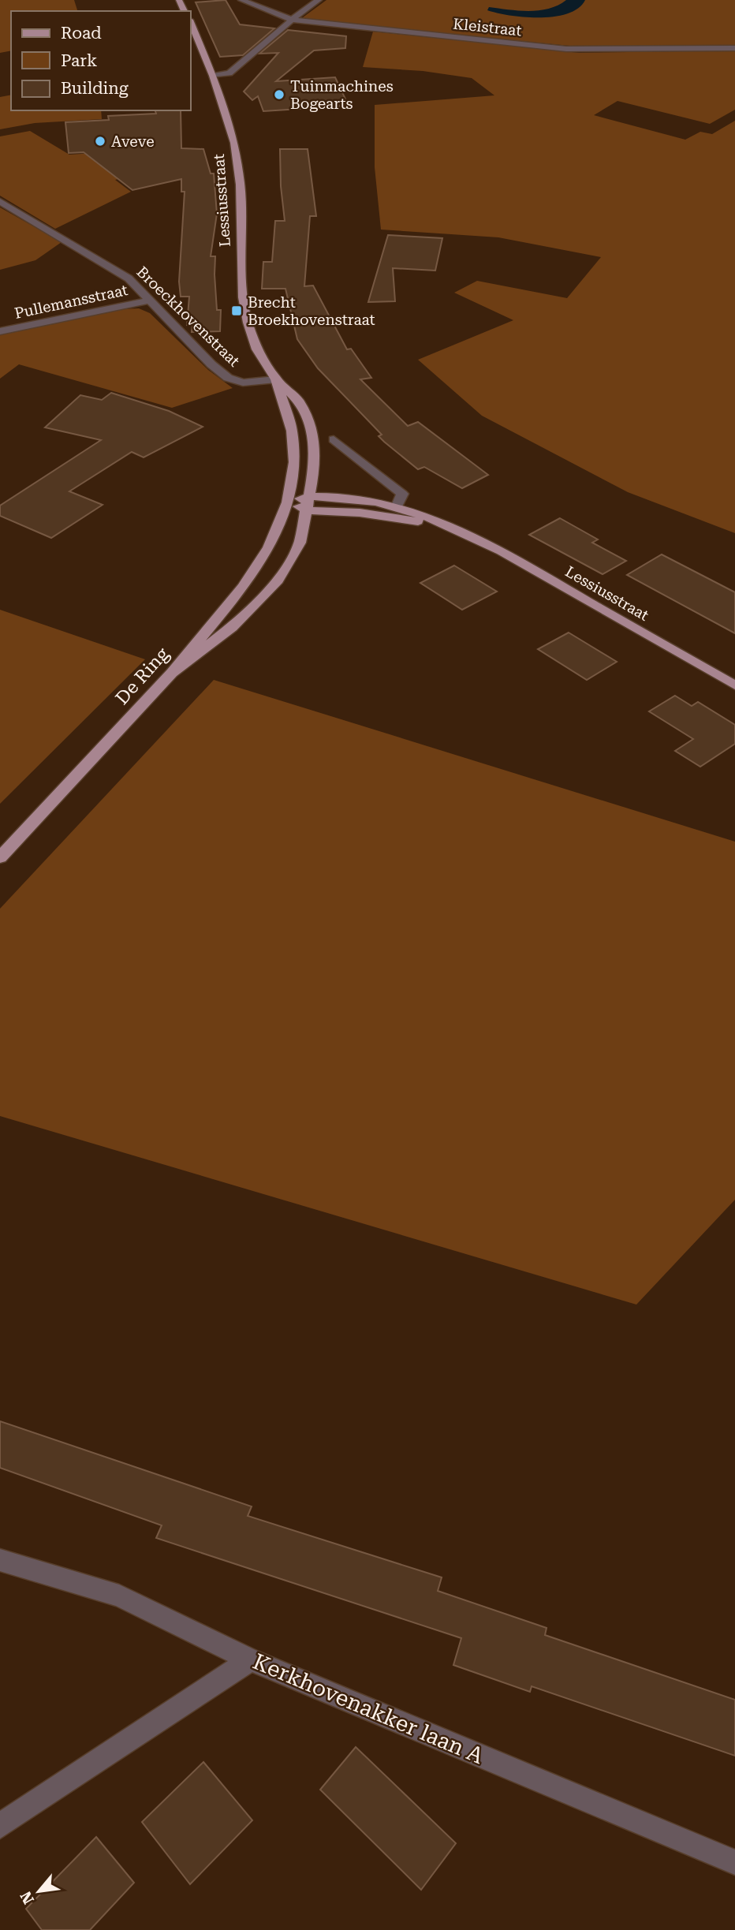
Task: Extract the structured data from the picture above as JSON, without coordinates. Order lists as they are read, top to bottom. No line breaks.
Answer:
{"streets":{"main road":["Lessiusstraat","De Ring"],"street":["Kleistraat","Pullemansstraat","Broeckhovenstraat","Kerkhovenakker laan A"]},"crossings":[["Lessiusstraat","Broeckhovenstraat"],["Lessiusstraat","De Ring"],["Pullemansstraat","Broeckhovenstraat"]],"places":{"other":["Tuinmachines Bogearts","Aveve"],"transit":["Brecht Broekhovenstraat"]},"legend":["Road","Park","Building"],"north":"bottom left"}
